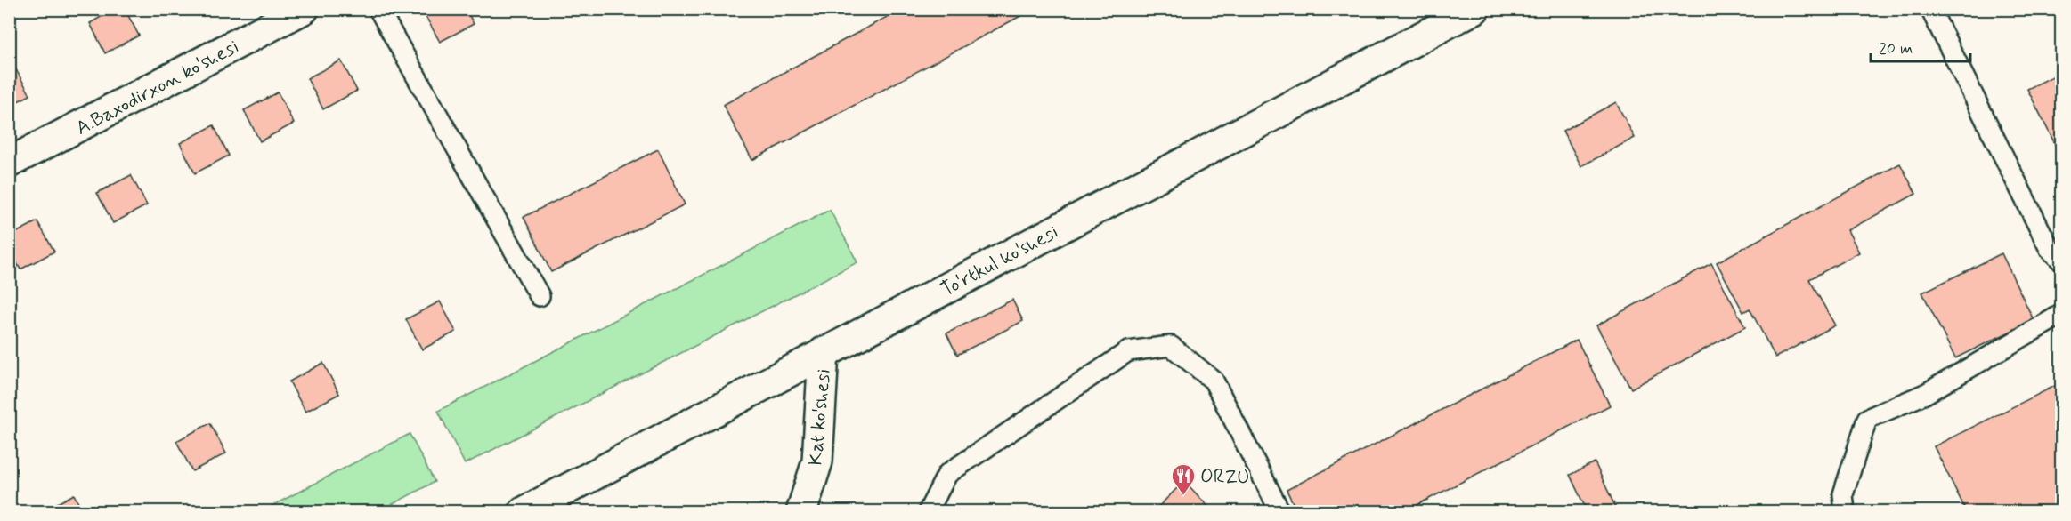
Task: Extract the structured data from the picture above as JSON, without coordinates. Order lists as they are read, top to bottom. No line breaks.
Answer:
{"streets":{"main road":["A.Baxodirxon ko'shesi","To'rtkul ko'shesi","Kat ko'shesi"]},"crossings":[["To'rtkul ko'shesi","Kat ko'shesi"]],"places":{"restaurant":["ORZU"]},"scale_bar":"20 m"}
